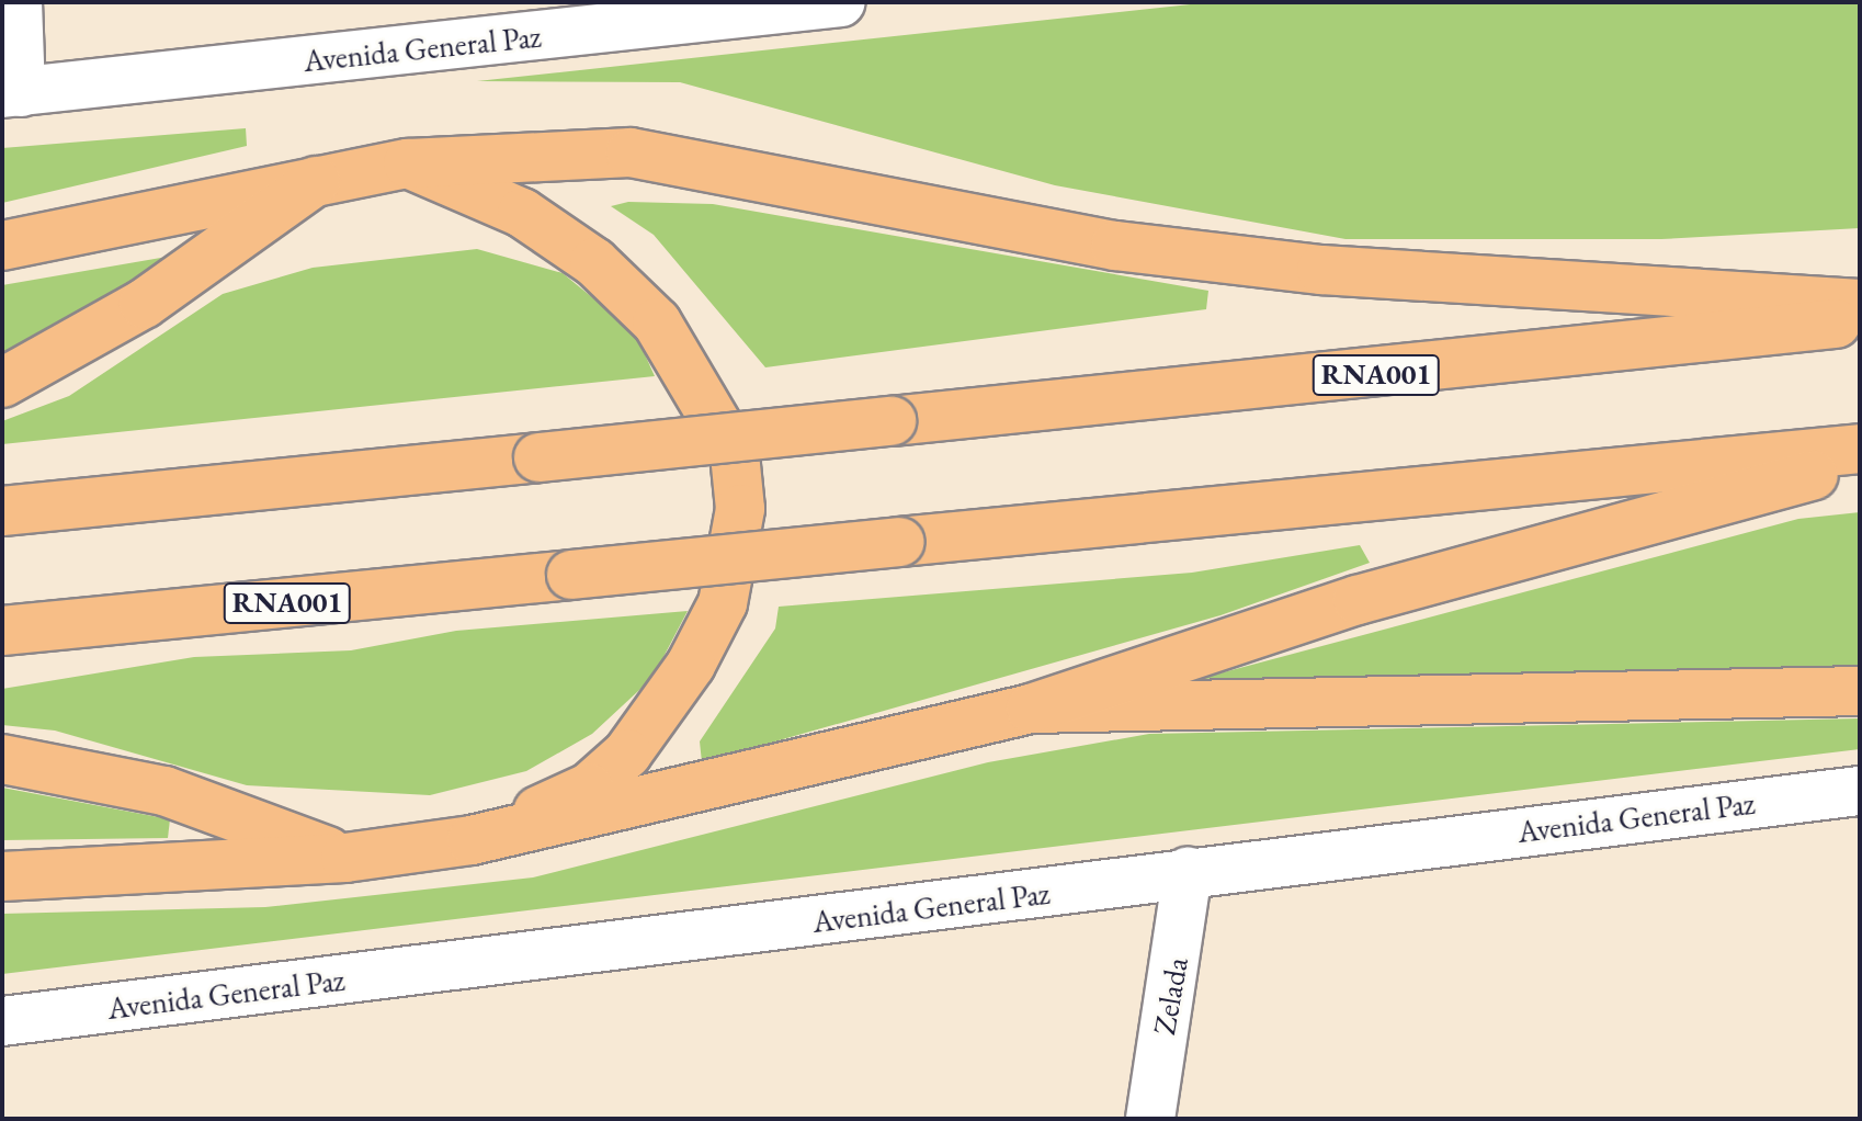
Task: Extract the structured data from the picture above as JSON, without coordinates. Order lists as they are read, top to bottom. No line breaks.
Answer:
{"streets":{"main road":["RNA001"],"street":["Avenida General Paz","Zelada"]},"crossings":[["Avenida General Paz","Zelada"]]}
